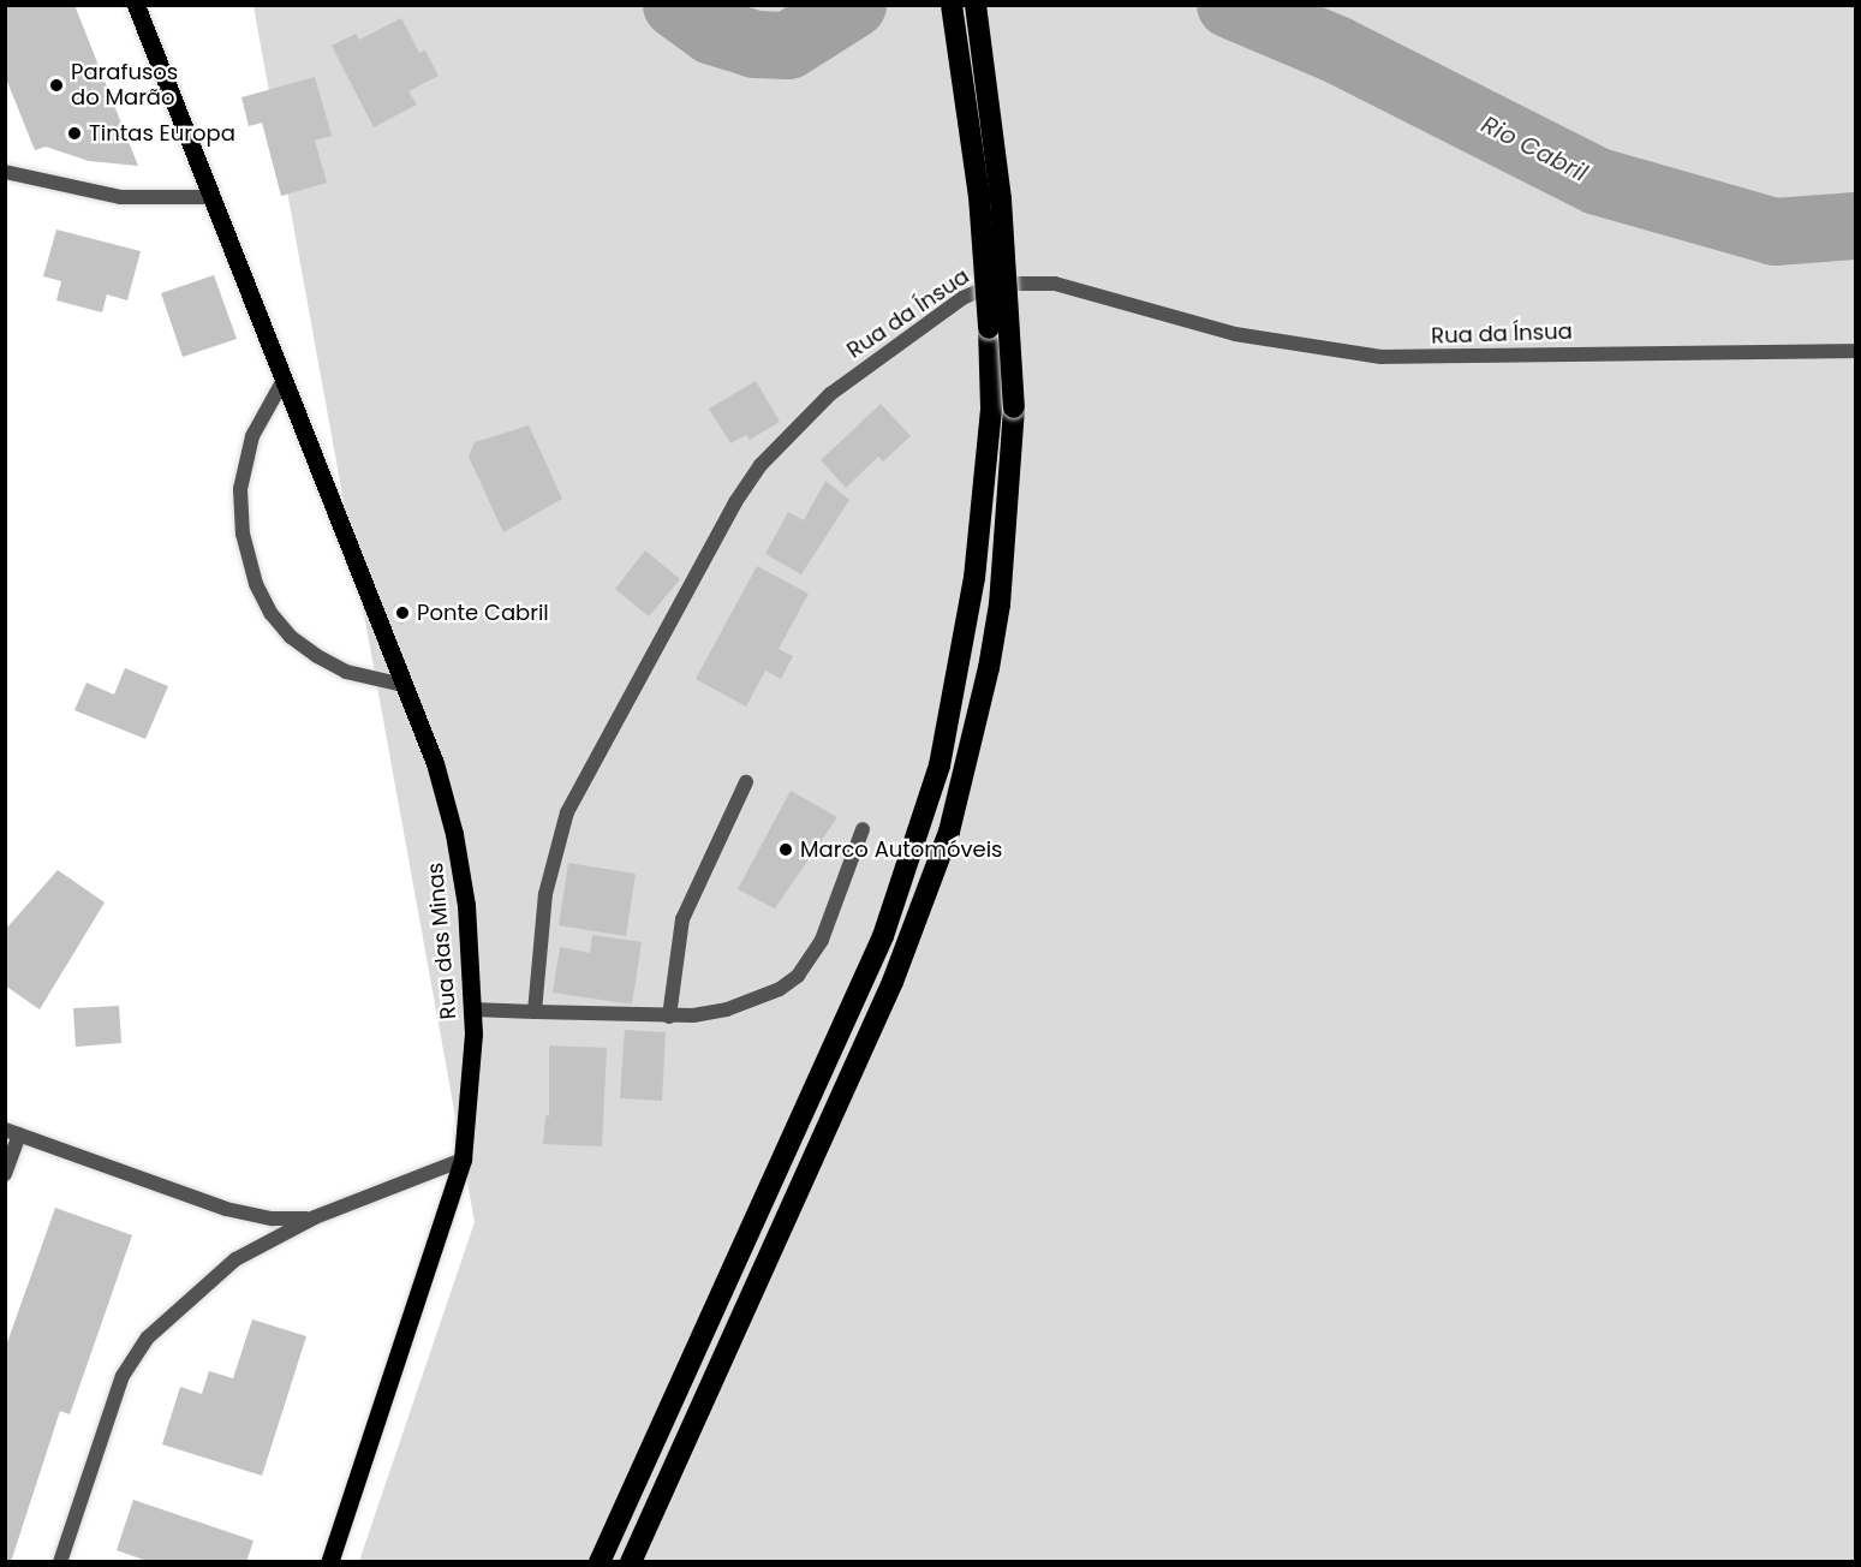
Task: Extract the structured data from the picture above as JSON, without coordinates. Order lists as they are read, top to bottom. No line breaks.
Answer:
{"streets":{"main road":["Rua das Minas"],"street":["Rua da Ínsua"]},"water":["Rio Cabril"],"places":["Parafusos do Marão","Tintas Europa","Ponte Cabril","Marco Automóveis"]}
